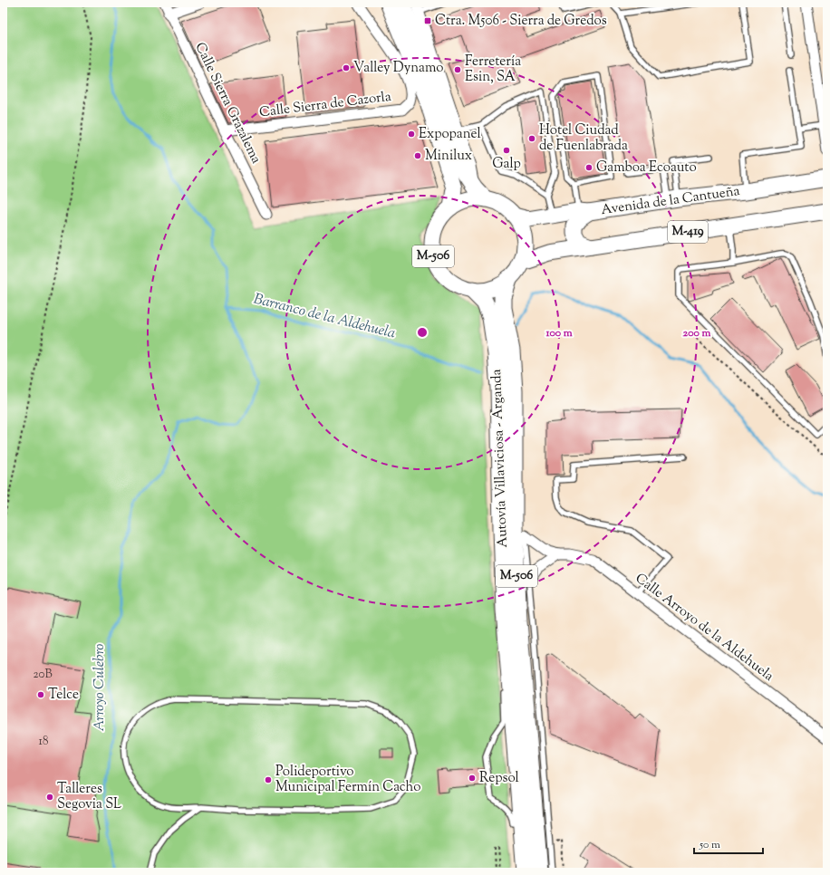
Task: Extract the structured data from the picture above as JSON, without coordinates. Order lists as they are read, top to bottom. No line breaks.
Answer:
{"streets":{"highway":["M-506","Autovía Villaviciosa - Arganda"],"main road":["Avenida de la Cantueña","M-419"],"street":["Calle Sierra Grazalema","Calle Sierra de Cazorla","Calle Arroyo de la Aldehuela"]},"crossings":[["Calle Sierra Grazalema","Calle Sierra de Cazorla"],["Avenida de la Cantueña","M-419"],["Avenida de la Cantueña","M-506"],["Avenida de la Cantueña","Autovía Villaviciosa - Arganda"],["M-419","M-506"],["M-419","Autovía Villaviciosa - Arganda"],["M-506","Autovía Villaviciosa - Arganda"]],"water":["Barranco de la Aldehuela","Arroyo Culebro"],"places":{"transit":["Ctra. M506 - Sierra de Gredos"],"other":["Valley Dynamo","Ferretería Esin, SA","Expopanel","Hotel Ciudad de Fuenlabrada","Galp","Minilux","Gamboa Ecoauto","Telce","Repsol","Polideportivo Municipal Fermín Cacho","Talleres Segovia SL"]},"house_numbers":["20B","18"],"scale_bar":"50 m","rings":["100 m","200 m"]}
